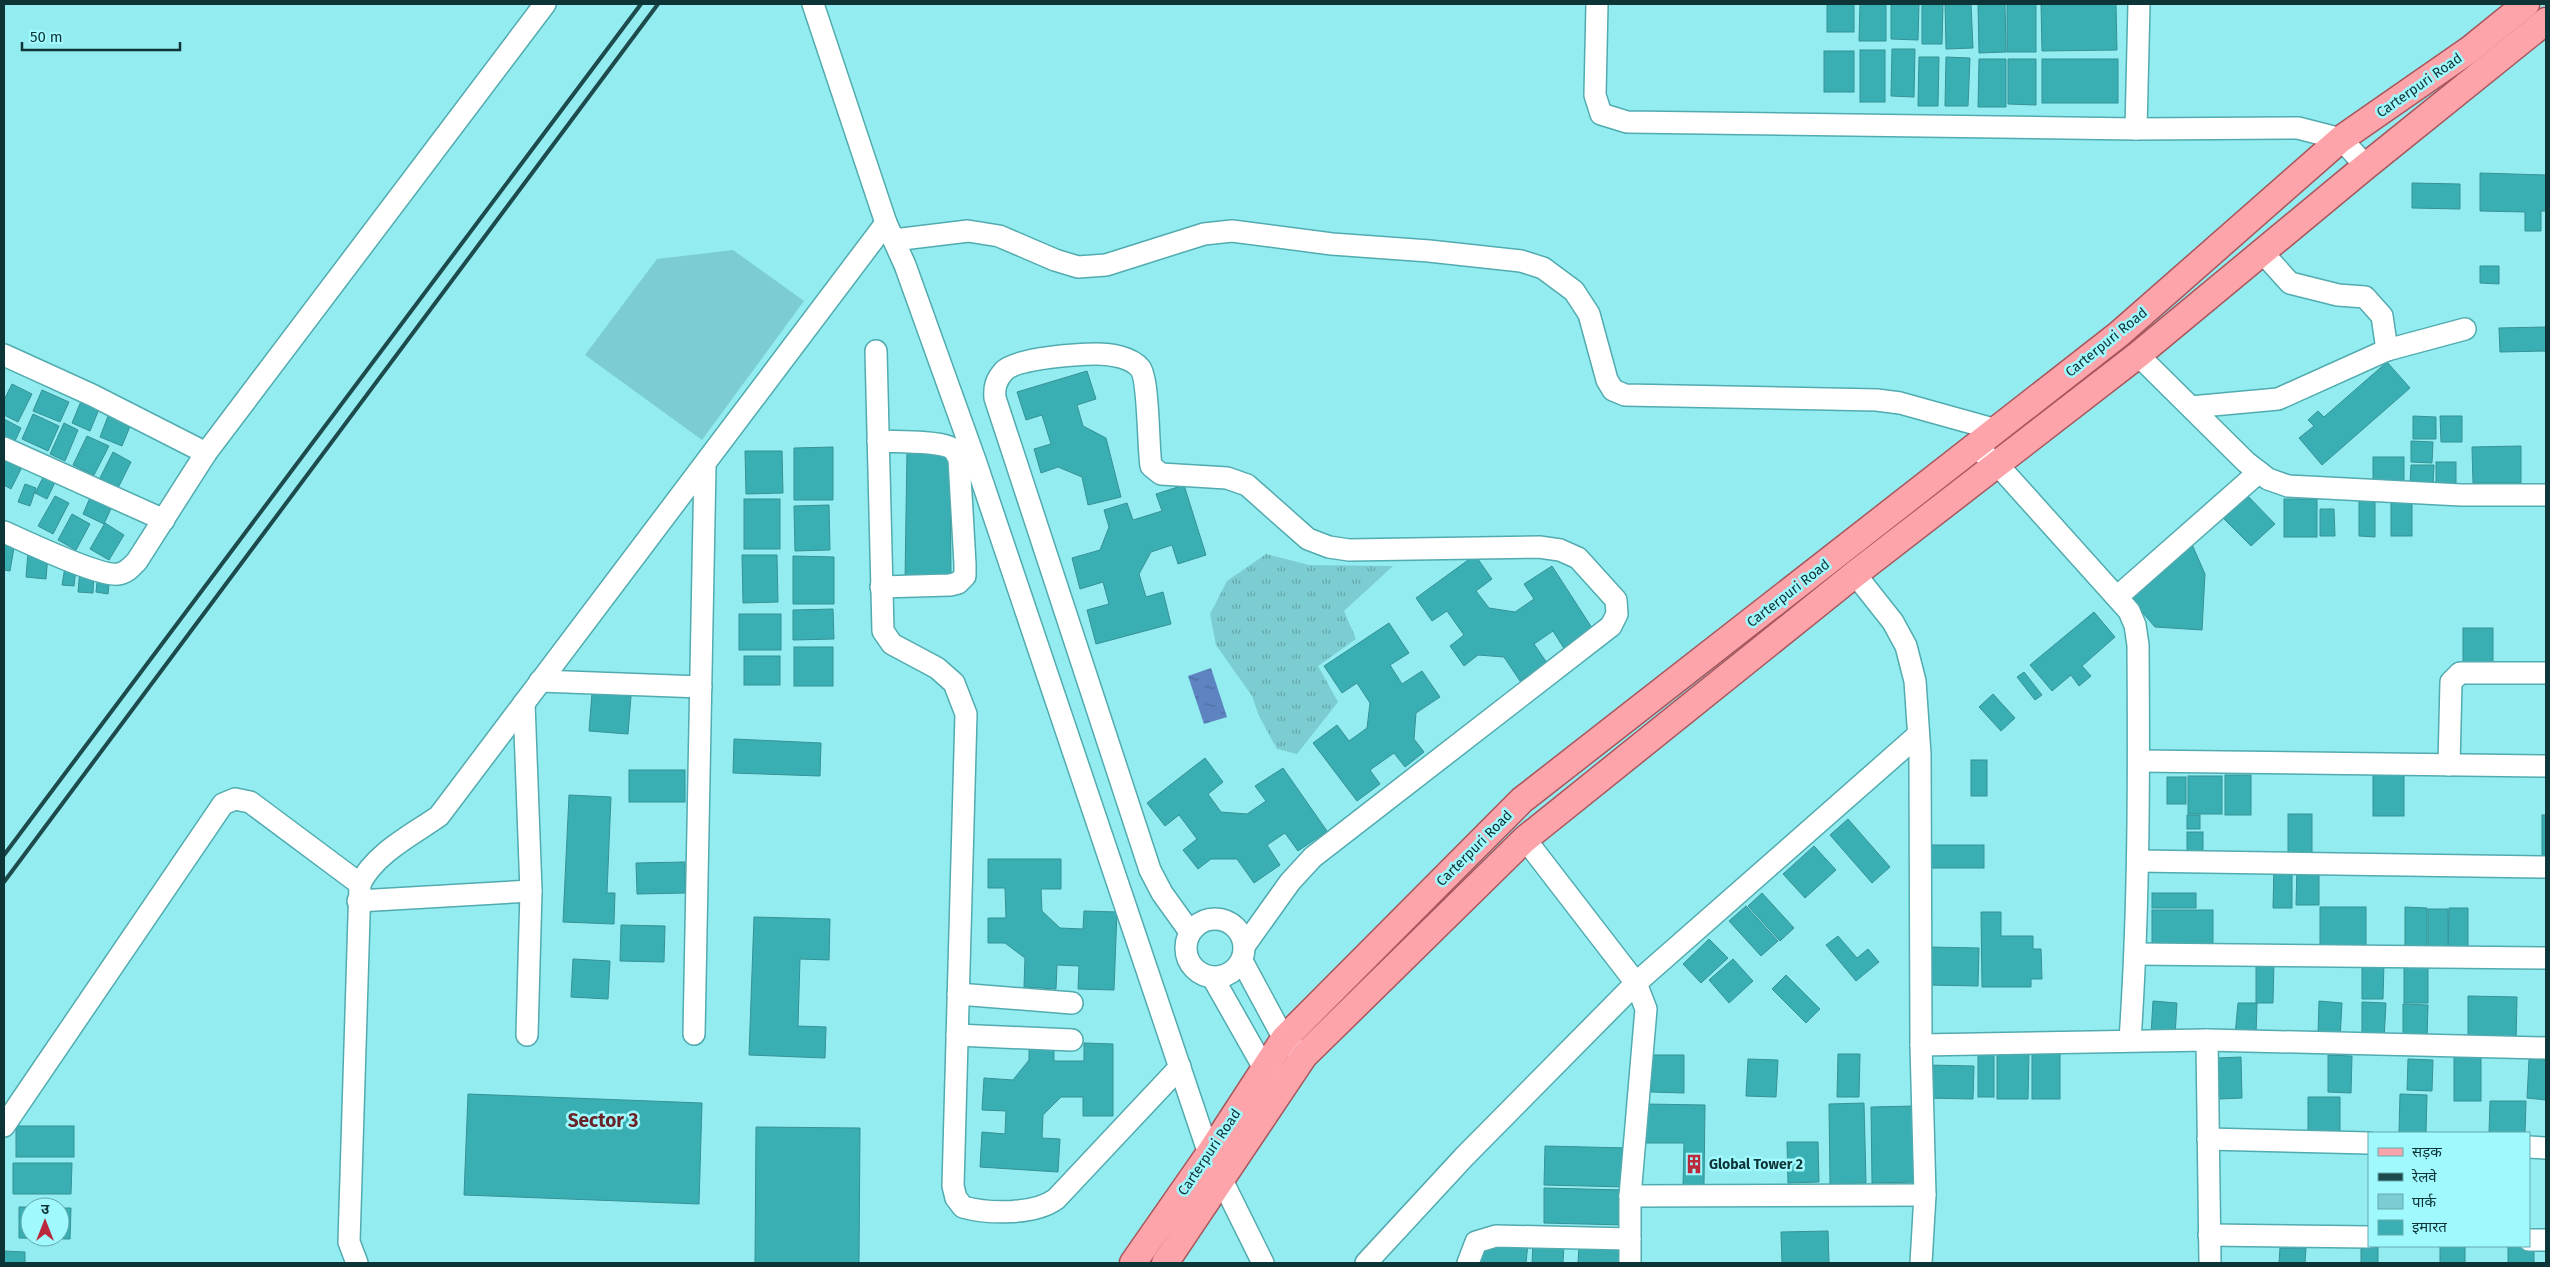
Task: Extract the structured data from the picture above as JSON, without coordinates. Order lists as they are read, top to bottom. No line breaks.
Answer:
{"streets":{"main road":["Carterpuri Road"]},"districts":["Sector 3"],"places":{"building":["Global Tower 2"]},"legend":["सड़क","रेलवे","पार्क","इमारत"],"scale_bar":"50 m","north":"top"}
